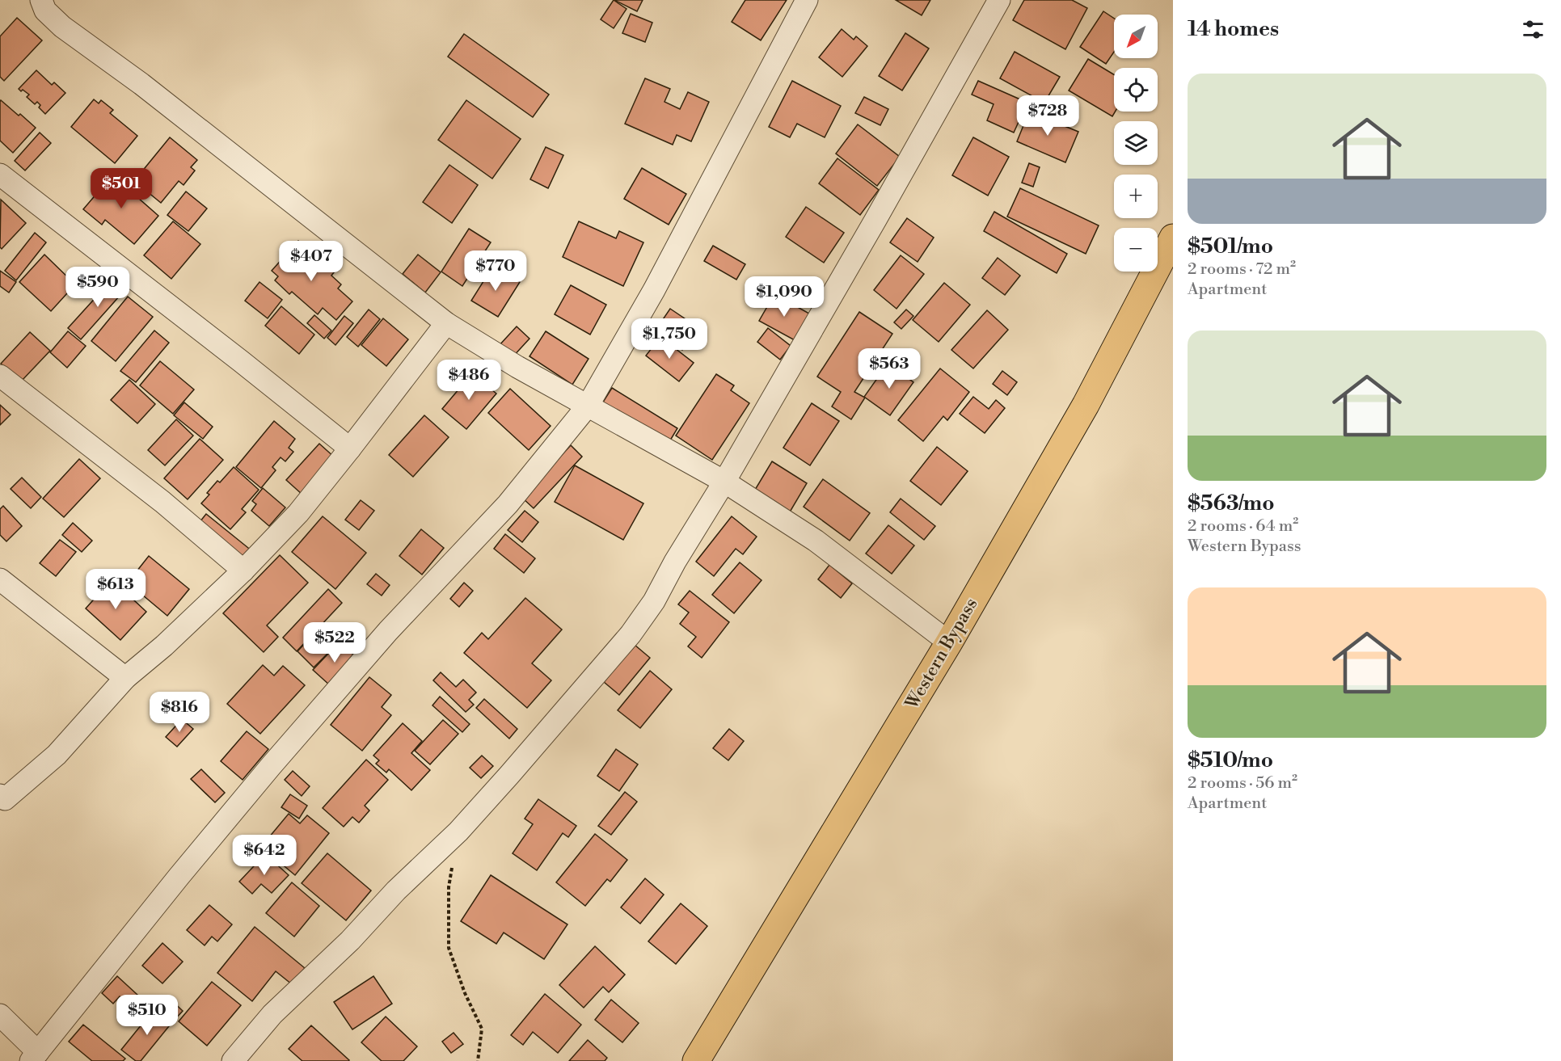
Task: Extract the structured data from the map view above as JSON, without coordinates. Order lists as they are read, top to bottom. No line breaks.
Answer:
{"streets":{"main road":["Western Bypass"]},"north":"bottom left","page":{"heading":"14 homes","map_buttons":["+","−"],"list":[{"name":"$501/mo","note":"2 rooms · 72 m² · Apartment"},{"name":"$563/mo","note":"2 rooms · 64 m² · Western Bypass"},{"name":"$510/mo","note":"2 rooms · 56 m² · Apartment"}],"price":["$728","$501","$407","$770","$590","$1,090","$1,750","$563","$486","$613","$522","$816","$642","$510"]}}
